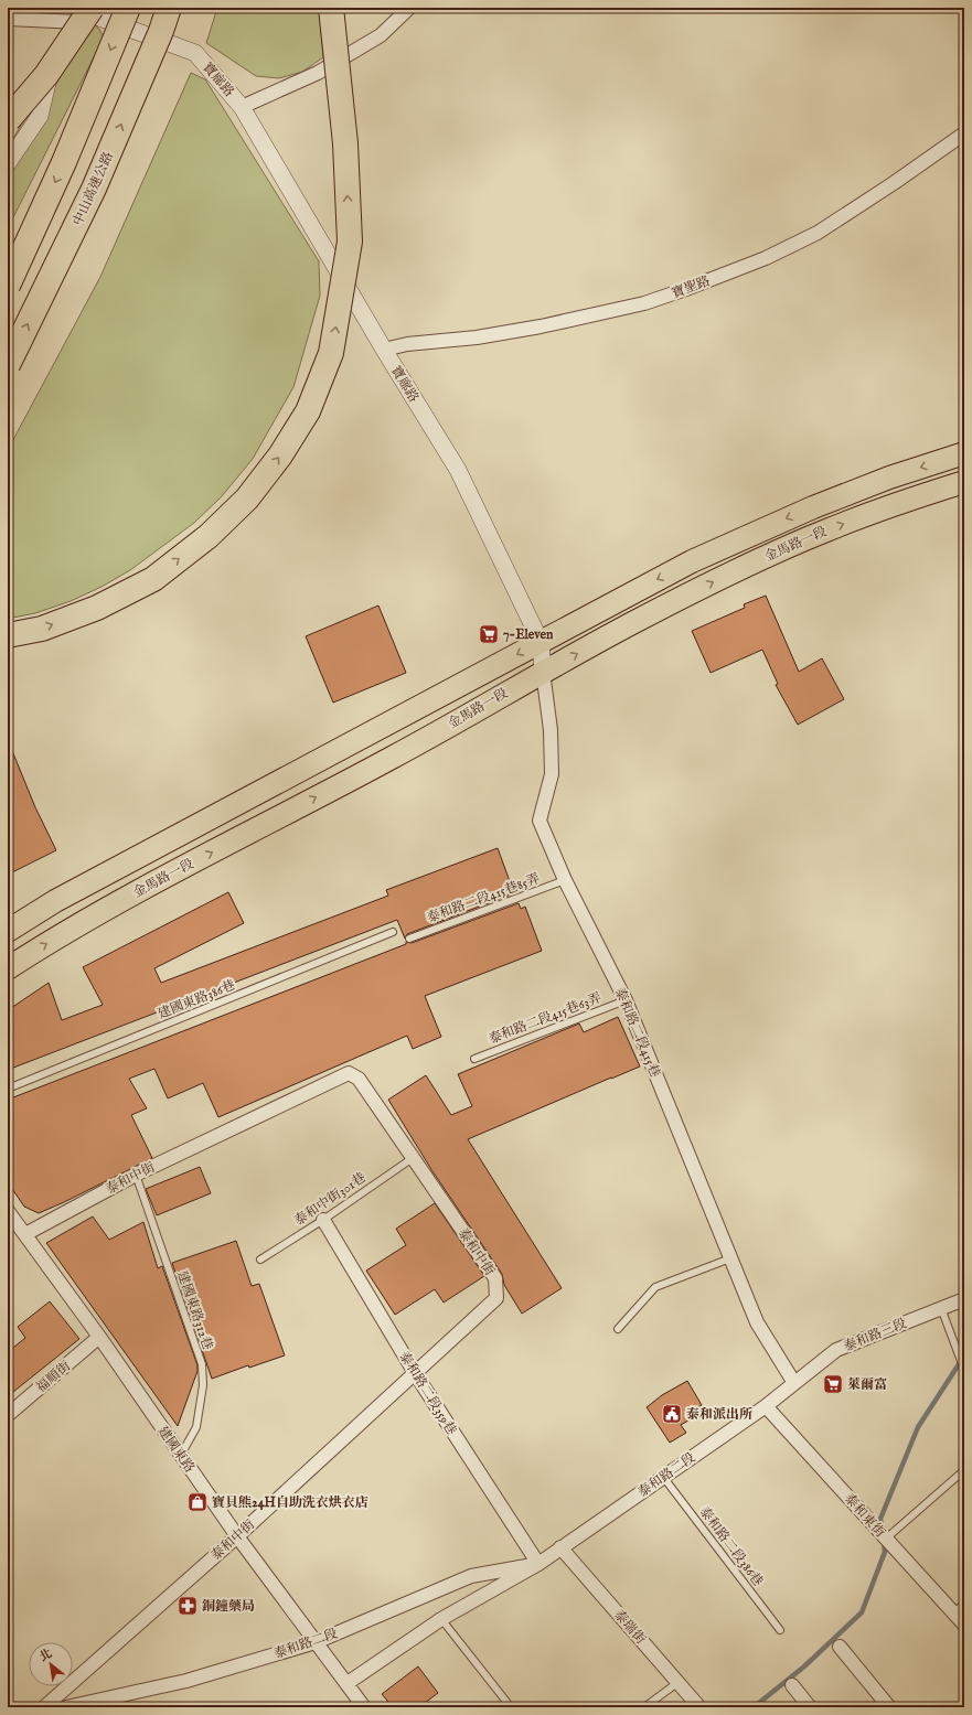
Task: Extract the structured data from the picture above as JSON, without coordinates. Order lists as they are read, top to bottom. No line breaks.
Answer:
{"streets":{"highway":["中山高速公路"],"main road":["金馬路一段"],"street":["寶廍路","寶聖路","泰和路二段415巷","泰和中街","泰和路三段","福順街","泰和路二段359巷","建國東路","泰和路二段","泰和東街","泰瑞街"],"lane":["泰和路二段415巷85弄","建國東路386巷","泰和路二段415巷63弄","泰和中街301巷","建國東路312巷","泰和路二段386巷"]},"crossings":[["寶廍路","寶聖路"],["寶廍路","金馬路一段"],["寶廍路","泰和路二段415巷"],["金馬路一段","泰和路二段415巷"],["泰和路二段415巷85弄","泰和路二段415巷"],["泰和路二段415巷63弄","泰和路二段415巷"],["泰和路二段415巷","泰和路三段"],["泰和路二段415巷","泰和路二段"],["泰和中街","泰和中街301巷"],["泰和中街","建國東路312巷"],["泰和中街","泰和路二段359巷"],["泰和中街","建國東路"],["泰和中街301巷","泰和路二段359巷"],["建國東路312巷","建國東路"],["泰和路三段","泰和路二段"],["福順街","建國東路"],["泰和路二段359巷","泰和路二段"],["建國東路","泰和路二段"],["泰和路二段","泰和東街"],["泰和路二段","泰和路二段386巷"],["泰和路二段","泰瑞街"]],"places":{"supermarket":["7-Eleven","萊爾富"],"public building":["泰和派出所"],"shop":["寶貝熊24H自助洗衣烘衣店"],"pharmacy":["銅鐘藥局"]},"north":"top left"}
